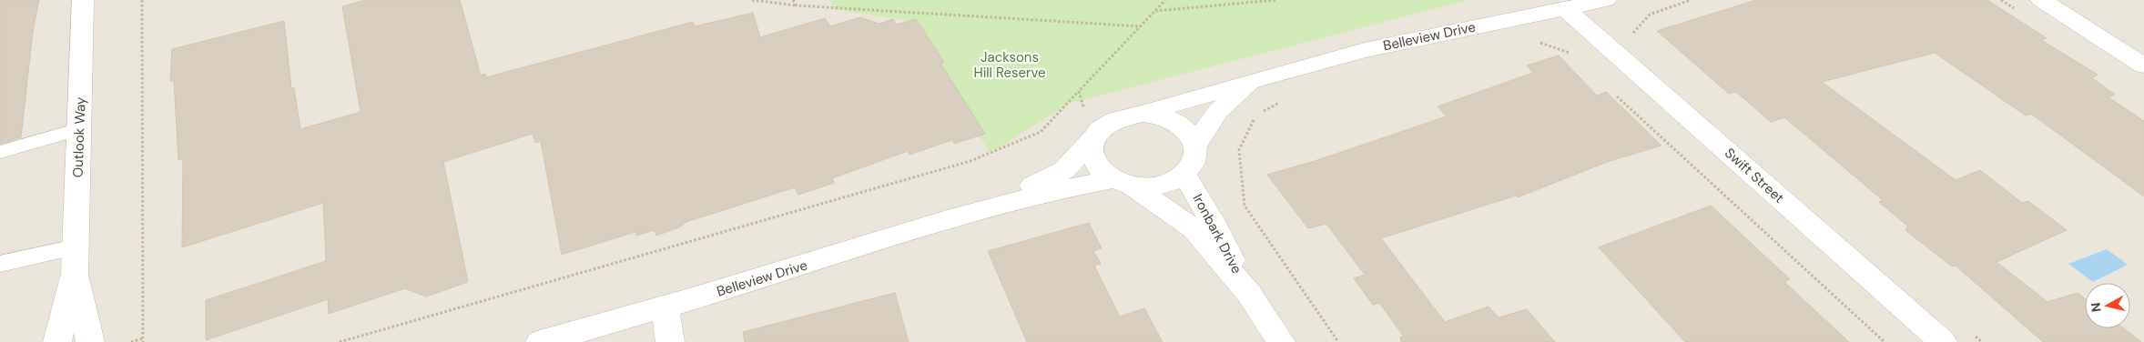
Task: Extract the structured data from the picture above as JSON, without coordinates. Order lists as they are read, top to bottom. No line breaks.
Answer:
{"streets":{"street":["Belleview Drive","Outlook Way","Swift Street","Ironbark Drive"]},"crossings":[["Belleview Drive","Swift Street"],["Belleview Drive","Ironbark Drive"]],"parks":["Jacksons Hill Reserve"],"north":"left"}
